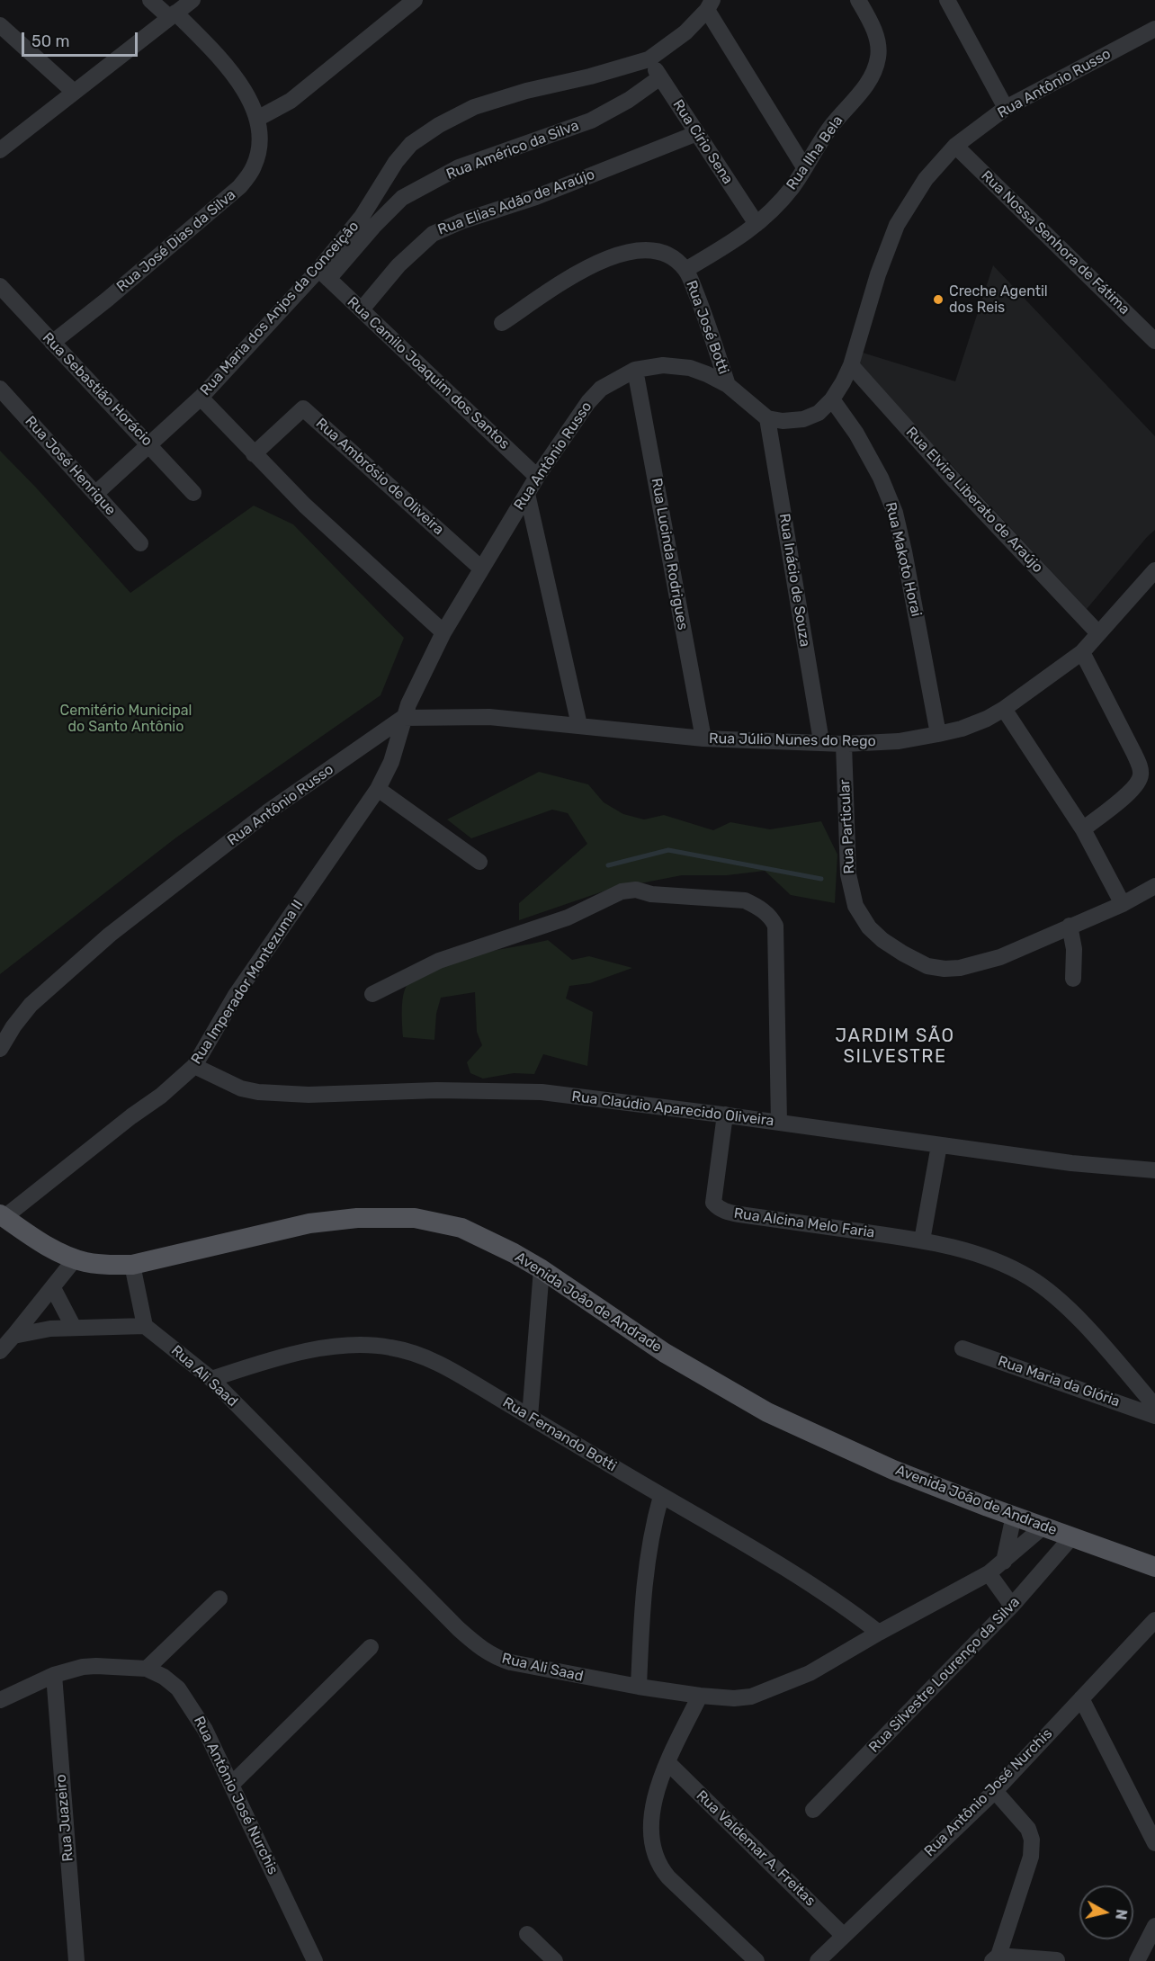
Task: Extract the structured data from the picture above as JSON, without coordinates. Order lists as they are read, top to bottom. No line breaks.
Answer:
{"streets":{"main road":["Avenida João de Andrade"],"street":["Rua Antônio Russo","Rua Círio Sena","Rua Américo da Silva","Rua Ilha Bela","Rua Elias Adão de Araújo","Rua José Dias da Silva","Rua Nossa Senhora de Fátima","Rua Maria dos Anjos da Conceição","Rua José Botti","Rua Camilo Joaquim dos Santos","Rua Sebastião Horácio","Rua José Henrique","Rua Ambrósio de Oliveira","Rua Elvira Liberato de Araújo","Rua Lucinda Rodrigues","Rua Makoto Horai","Rua Inácio de Souza","Rua Júlio Nunes do Rego","Rua Particular","Rua Imperador Montezuma II","Rua Claúdio Aparecido Oliveira","Rua Alcina Melo Faria","Rua Ali Saad","Rua Maria da Glória","Rua Fernando Botti","Rua Silvestre Lourenço da Silva","Rua Antônio José Nurchis","Rua Juazeiro","Rua Valdemar A. Freitas"]},"crossings":[["Rua Antônio Russo","Rua Nossa Senhora de Fátima"],["Rua Antônio Russo","Rua José Botti"],["Rua Antônio Russo","Rua Camilo Joaquim dos Santos"],["Rua Antônio Russo","Rua Ambrósio de Oliveira"],["Rua Antônio Russo","Rua Elvira Liberato de Araújo"],["Rua Antônio Russo","Rua Lucinda Rodrigues"],["Rua Antônio Russo","Rua Makoto Horai"],["Rua Antônio Russo","Rua Inácio de Souza"],["Rua Antônio Russo","Rua Júlio Nunes do Rego"],["Rua Antônio Russo","Rua Imperador Montezuma II"],["Rua Círio Sena","Rua Américo da Silva"],["Rua Círio Sena","Rua Ilha Bela"],["Rua Círio Sena","Rua Elias Adão de Araújo"],["Rua Círio Sena","Rua Maria dos Anjos da Conceição"],["Rua Américo da Silva","Rua Maria dos Anjos da Conceição"],["Rua Américo da Silva","Rua Camilo Joaquim dos Santos"],["Rua Ilha Bela","Rua José Botti"],["Rua Elias Adão de Araújo","Rua Camilo Joaquim dos Santos"],["Rua José Dias da Silva","Rua Sebastião Horácio"],["Rua Maria dos Anjos da Conceição","Rua Camilo Joaquim dos Santos"],["Rua Maria dos Anjos da Conceição","Rua Sebastião Horácio"],["Rua Maria dos Anjos da Conceição","Rua José Henrique"],["Rua Elvira Liberato de Araújo","Rua Júlio Nunes do Rego"],["Rua Lucinda Rodrigues","Rua Júlio Nunes do Rego"],["Rua Makoto Horai","Rua Júlio Nunes do Rego"],["Rua Inácio de Souza","Rua Júlio Nunes do Rego"],["Rua Júlio Nunes do Rego","Rua Particular"],["Rua Júlio Nunes do Rego","Rua Imperador Montezuma II"],["Rua Imperador Montezuma II","Rua Claúdio Aparecido Oliveira"],["Rua Imperador Montezuma II","Avenida João de Andrade"],["Rua Claúdio Aparecido Oliveira","Rua Alcina Melo Faria"],["Avenida João de Andrade","Rua Ali Saad"],["Avenida João de Andrade","Rua Silvestre Lourenço da Silva"],["Rua Ali Saad","Rua Fernando Botti"],["Rua Antônio José Nurchis","Rua Juazeiro"],["Rua Antônio José Nurchis","Rua Valdemar A. Freitas"]],"districts":["JARDIM SÃO SILVESTRE"],"parks":["Cemitério Municipal do Santo Antônio"],"places":["Creche Agentil dos Reis"],"scale_bar":"50 m","north":"right"}
